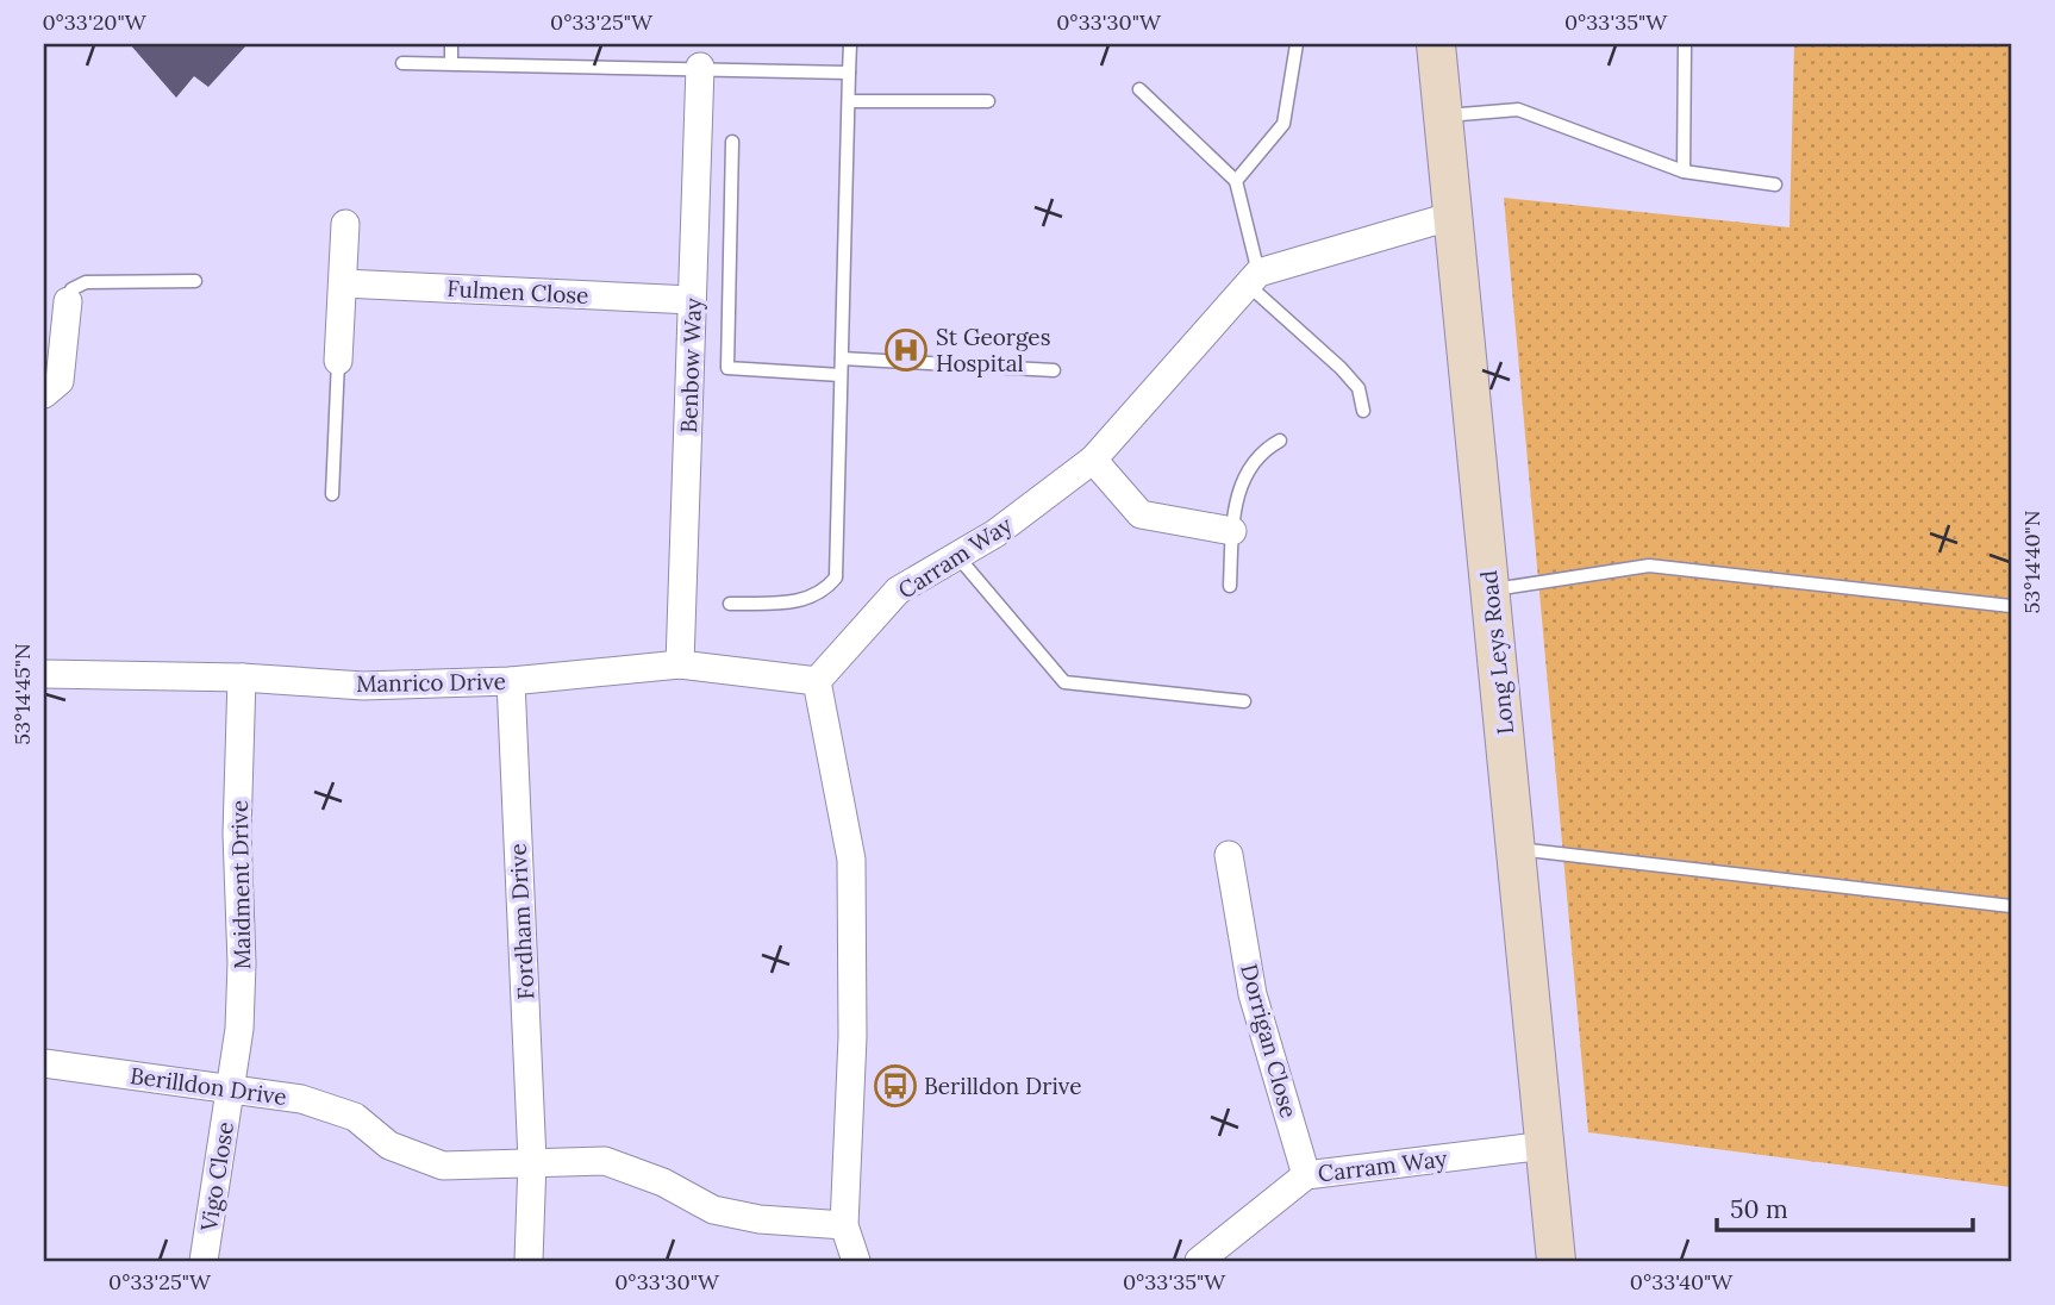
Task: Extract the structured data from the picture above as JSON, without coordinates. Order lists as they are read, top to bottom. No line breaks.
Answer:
{"streets":{"street":["Fulmen Close","Benbow Way","Carram Way","Long Leys Road","Manrico Drive","Maidment Drive","Fordham Drive","Dorrigan Close","Berilldon Drive","Vigo Close"]},"crossings":[["Fulmen Close","Benbow Way"],["Benbow Way","Manrico Drive"],["Carram Way","Long Leys Road"],["Carram Way","Manrico Drive"],["Carram Way","Dorrigan Close"],["Manrico Drive","Maidment Drive"],["Manrico Drive","Fordham Drive"],["Maidment Drive","Berilldon Drive"],["Maidment Drive","Vigo Close"],["Fordham Drive","Berilldon Drive"],["Berilldon Drive","Vigo Close"]],"places":{"hospital":["St Georges Hospital"],"bus stop":["Berilldon Drive"]},"scale_bar":"50 m","coordinates":["0°33'20\"W","0°33'25\"W","0°33'30\"W","0°33'35\"W","53°14'40\"N","53°14'45\"N","0°33'40\"W"]}
